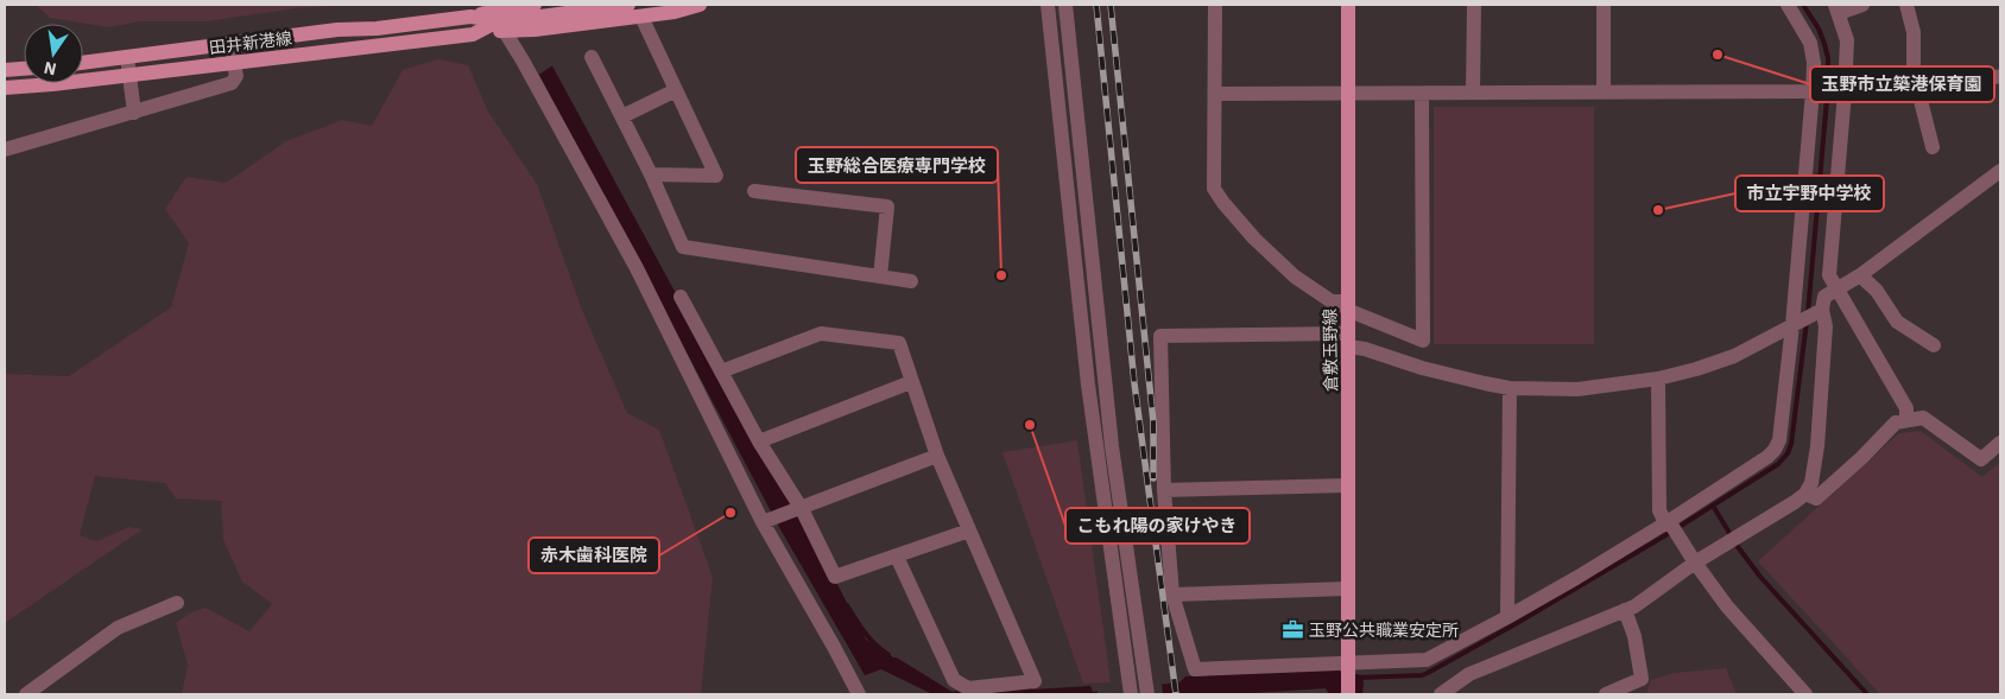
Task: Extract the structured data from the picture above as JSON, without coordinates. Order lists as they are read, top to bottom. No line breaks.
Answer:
{"streets":{"main road":["田井新港線","倉敷玉野線"]},"places":{"other":["玉野市立築港保育園","市立宇野中学校","玉野総合医療専門学校","こもれ陽の家けやき","赤木歯科医院"],"office":["玉野公共職業安定所"]},"north":"bottom"}
